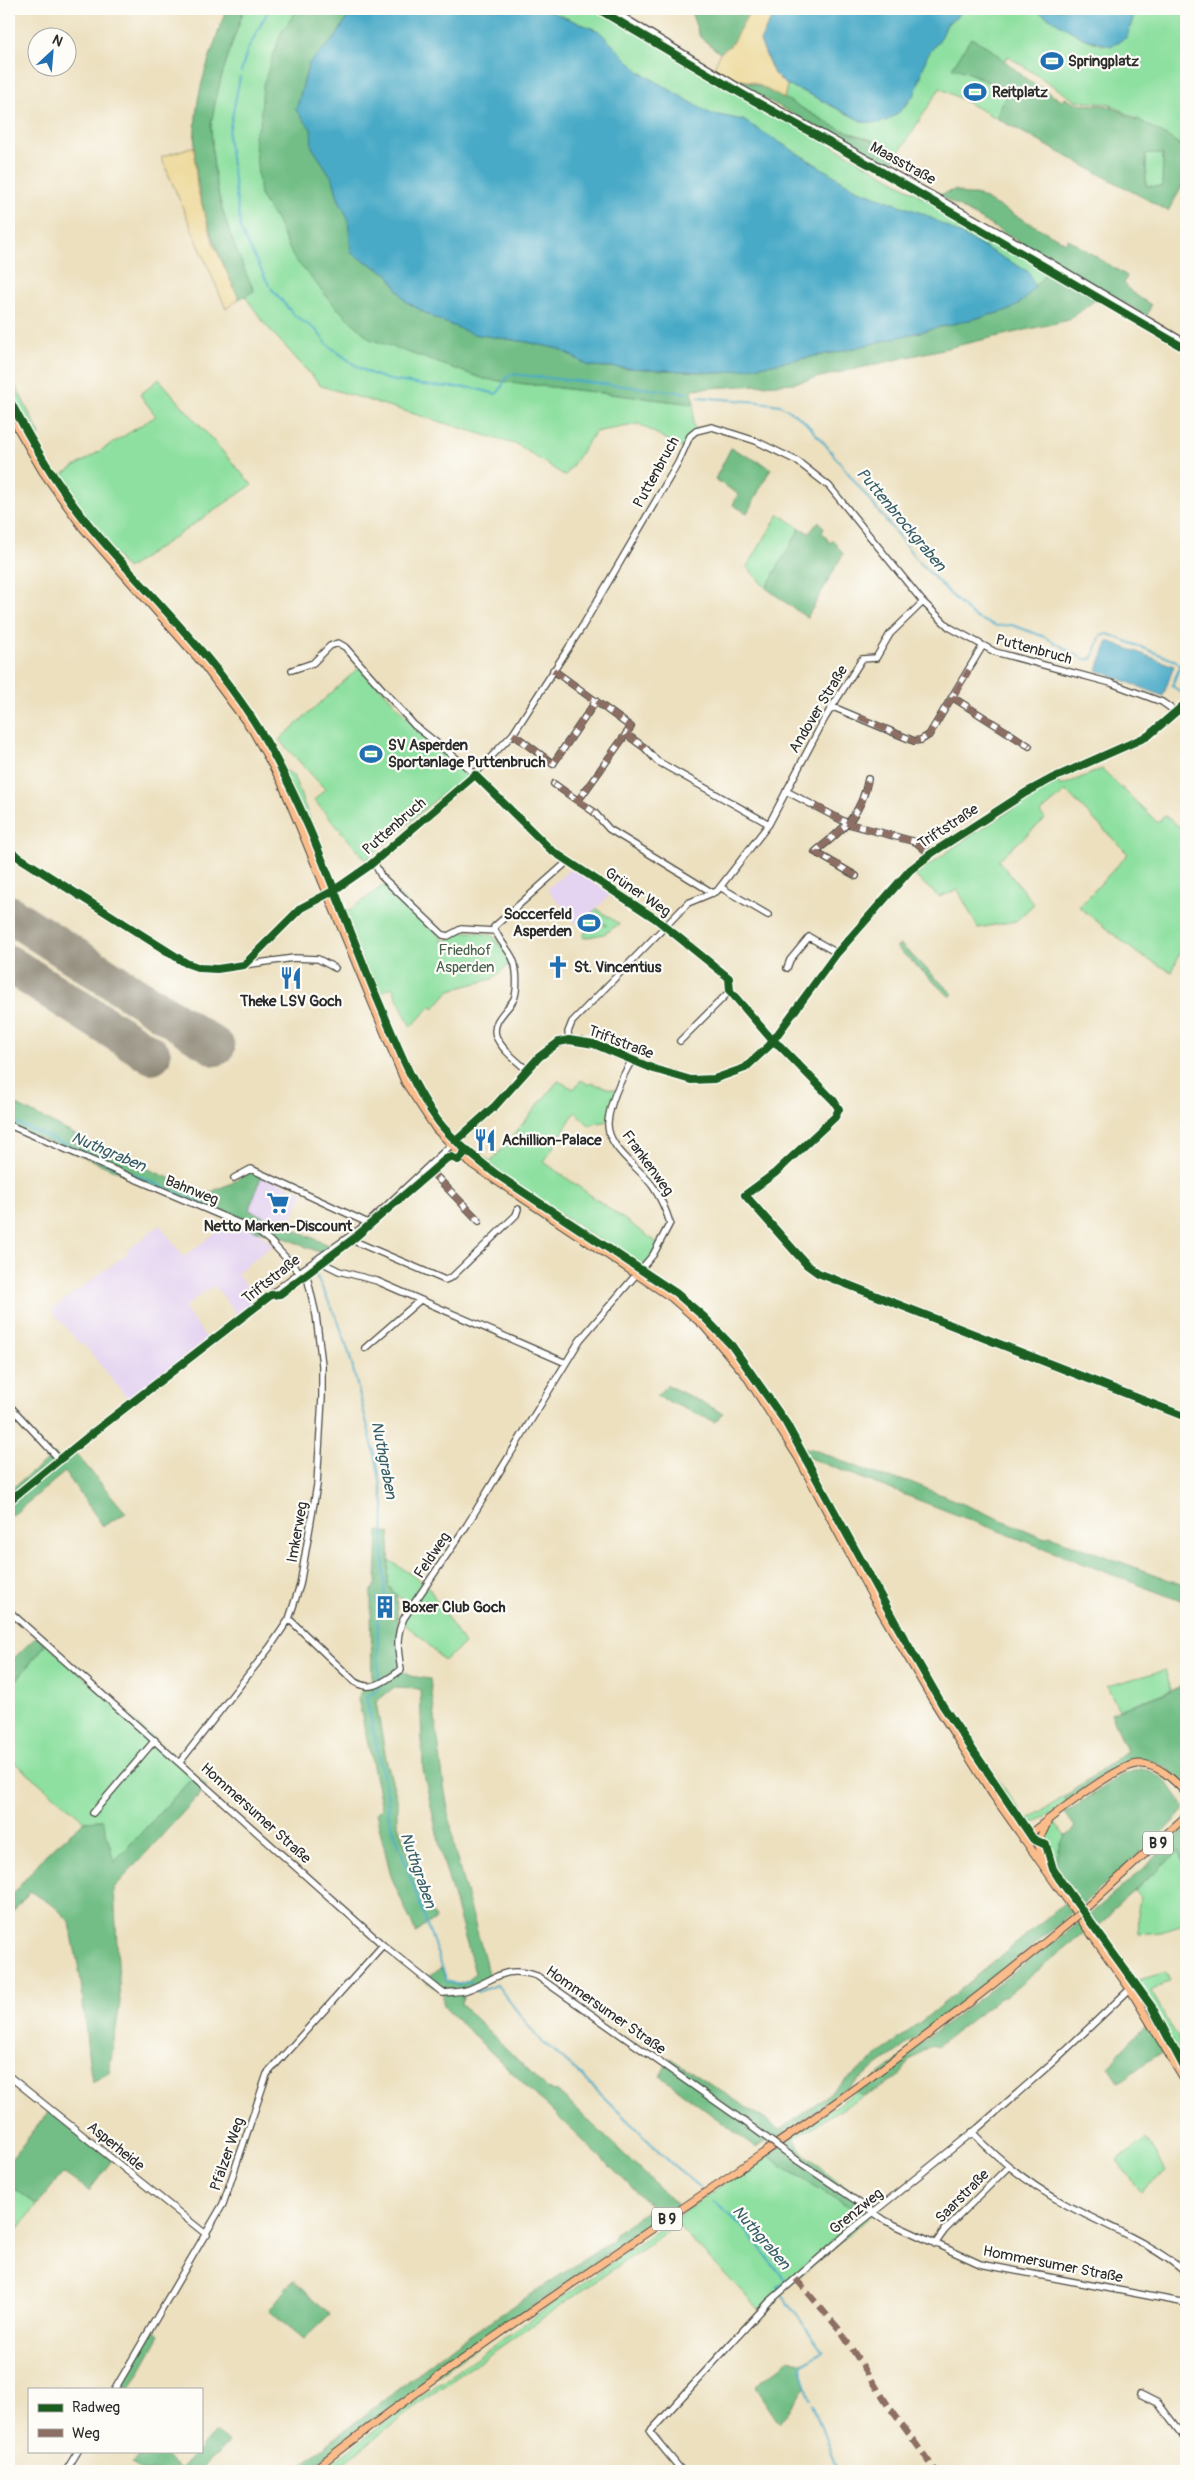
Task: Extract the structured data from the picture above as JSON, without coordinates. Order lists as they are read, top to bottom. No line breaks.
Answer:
{"streets":{"main road":["B 9"],"street":["Maasstraße","Puttenbruch","Andover Straße","Triftstraße","Grüner Weg","Frankenweg","Bahnweg","Imkerweg","Feldweg","Hommersumer Straße","Asperheide","Pfälzer Weg","Saarstraße","Grenzweg"]},"crossings":[["Puttenbruch","Andover Straße"],["Puttenbruch","Triftstraße"],["Puttenbruch","Grüner Weg"],["Andover Straße","Triftstraße"],["Andover Straße","Grüner Weg"],["Triftstraße","Grüner Weg"],["Triftstraße","Frankenweg"],["Triftstraße","Bahnweg"],["Triftstraße","Imkerweg"],["Frankenweg","Feldweg"],["Bahnweg","Imkerweg"],["Imkerweg","Feldweg"],["Imkerweg","Hommersumer Straße"],["Hommersumer Straße","Pfälzer Weg"],["Hommersumer Straße","Saarstraße"],["Hommersumer Straße","Grenzweg"],["Asperheide","Pfälzer Weg"]],"water":["Puttenbrockgraben","Nuthgraben"],"parks":["Friedhof Asperden"],"places":{"sports":["Springplatz","Reitplatz","SV Asperden Sportanlage Puttenbruch","Soccerfeld Asperden"],"church":["St. Vincentius"],"restaurant":["Theke LSV Goch","Achillion-Palace"],"supermarket":["Netto Marken-Discount"],"building":["Boxer Club Goch"]},"legend":["Radweg","Weg"],"north":"top right"}
